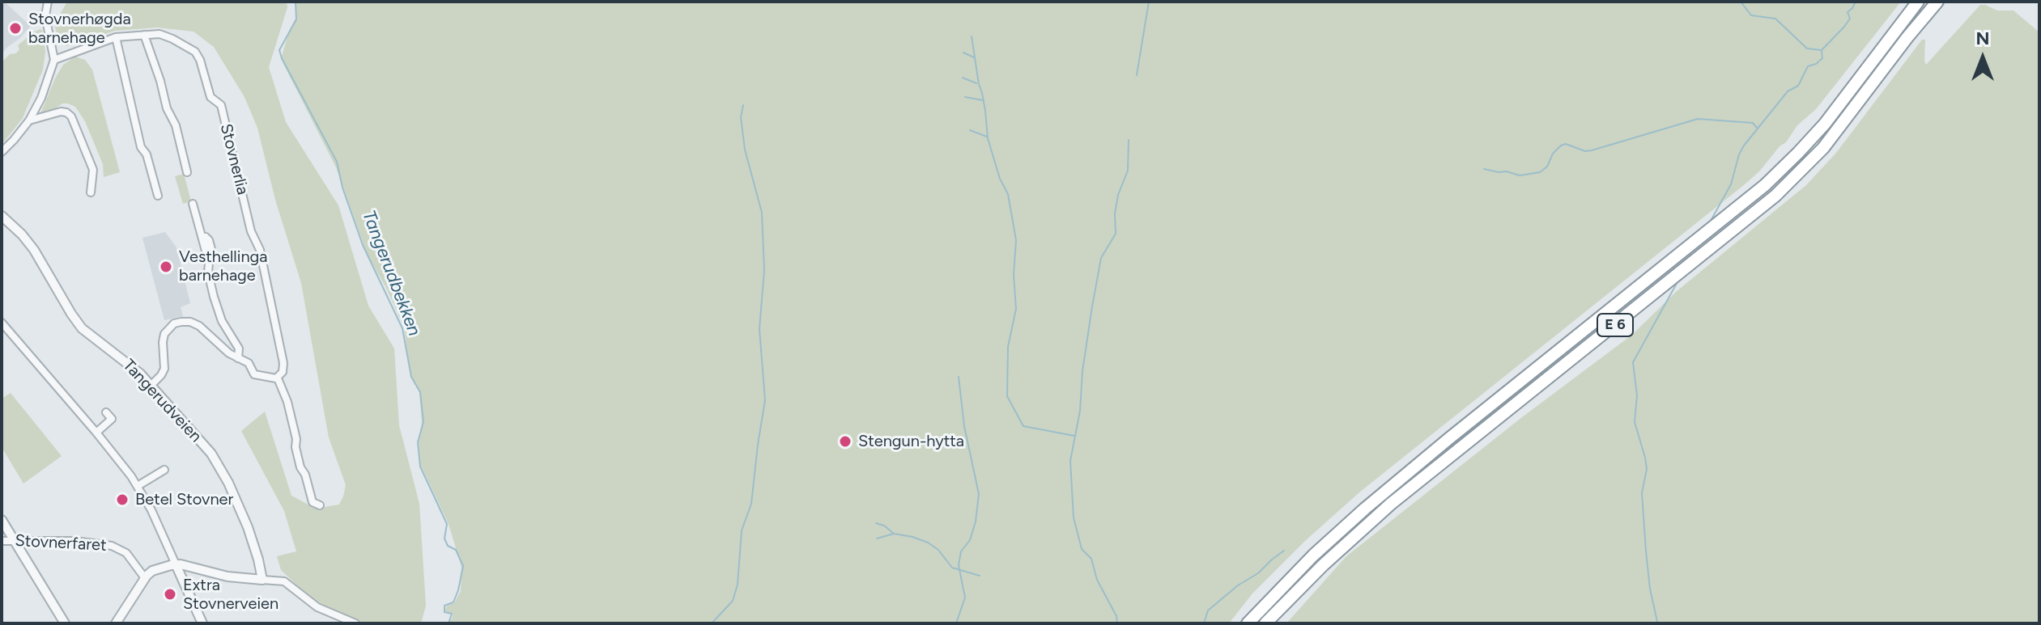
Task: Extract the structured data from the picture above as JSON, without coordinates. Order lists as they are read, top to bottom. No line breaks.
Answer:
{"streets":{"highway":["E 6"],"street":["Stovnerlia","Tangerudveien","Stovnerfaret"]},"water":["Tangerudbekken"],"places":["Stovnerhøgda barnehage","Vesthellinga barnehage","Stengun-hytta","Betel Stovner","Extra Stovnerveien"],"north":"top"}
